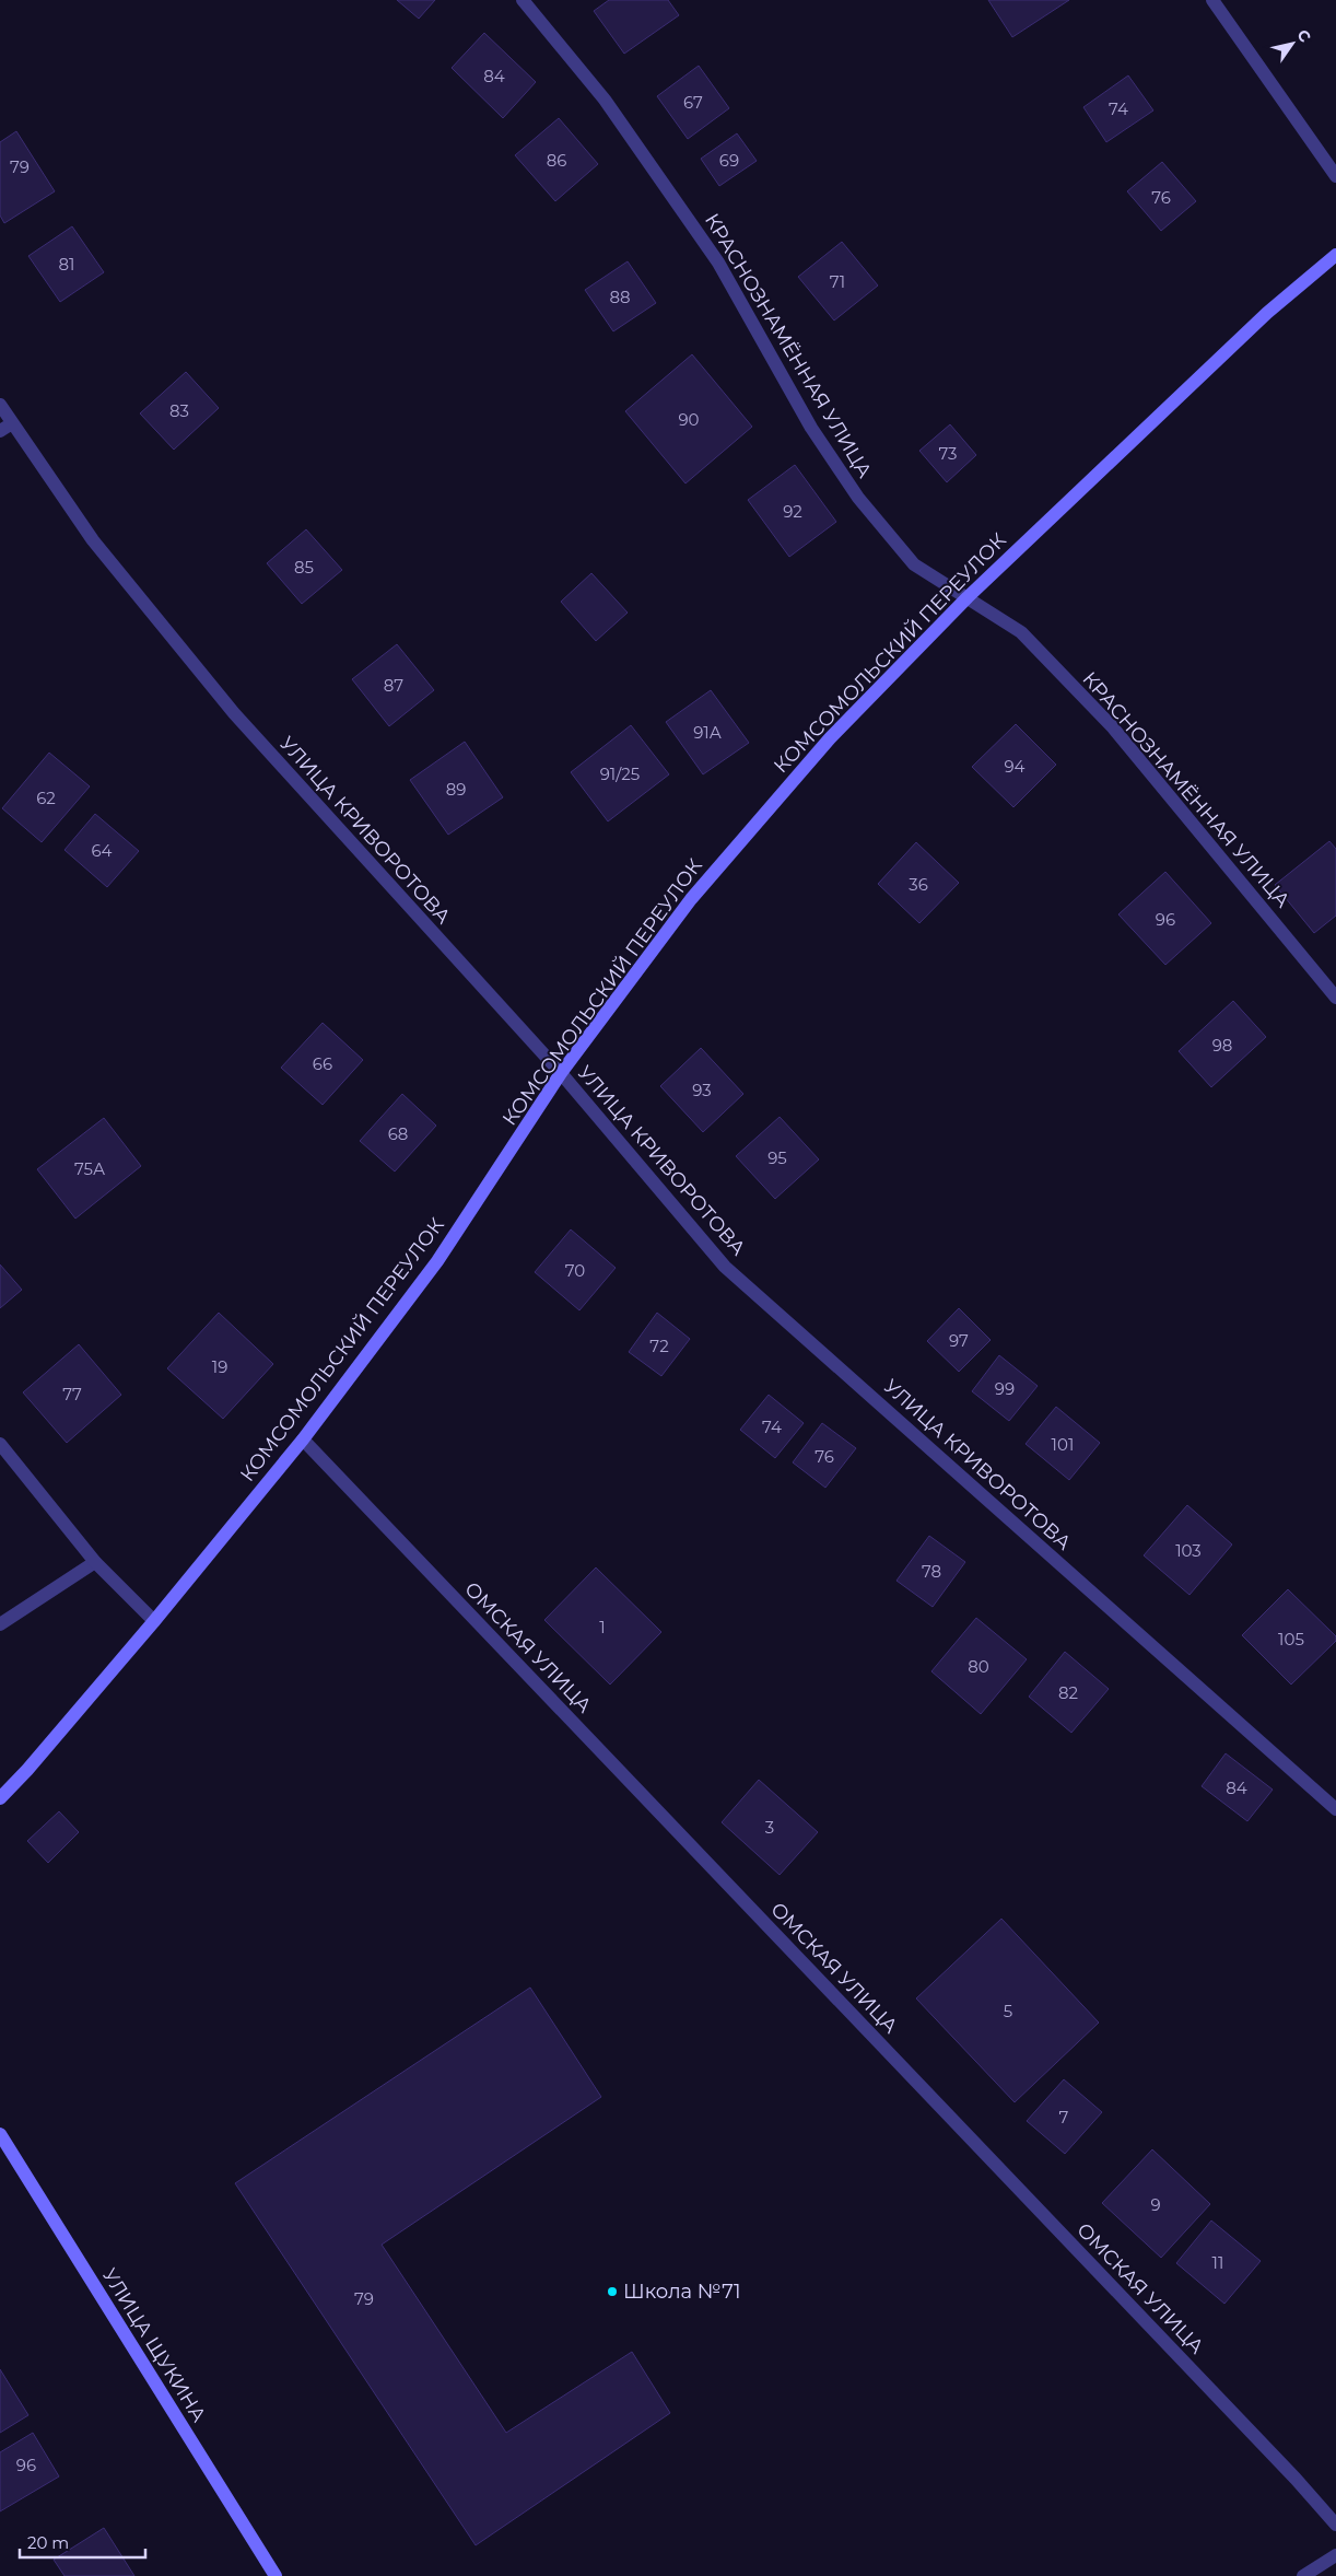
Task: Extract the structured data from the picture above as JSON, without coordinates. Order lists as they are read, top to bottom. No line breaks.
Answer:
{"streets":{"street":["КРАСНОЗНАМЁННАЯ УЛИЦА","КОМСОМОЛЬСКИЙ ПЕРЕУЛОК","УЛИЦА КРИВОРОТОВА","ОМСКАЯ УЛИЦА","УЛИЦА ЩУКИНА"]},"crossings":[["КРАСНОЗНАМЁННАЯ УЛИЦА","КОМСОМОЛЬСКИЙ ПЕРЕУЛОК"],["КОМСОМОЛЬСКИЙ ПЕРЕУЛОК","УЛИЦА КРИВОРОТОВА"],["КОМСОМОЛЬСКИЙ ПЕРЕУЛОК","ОМСКАЯ УЛИЦА"]],"places":["Школа №71"],"house_numbers":["84","67","74","86","69","79","76","81","71","88","83","90","73","92","85","87","91А","94","91/25","89","62","64","36","96","98","66","93","68","95","75А","70","97","72","19","99","77","74","101","76","103","78","1","105","80","82","84","3","5","7","9","11","79","96"],"scale_bar":"20 m","north":"top right"}
